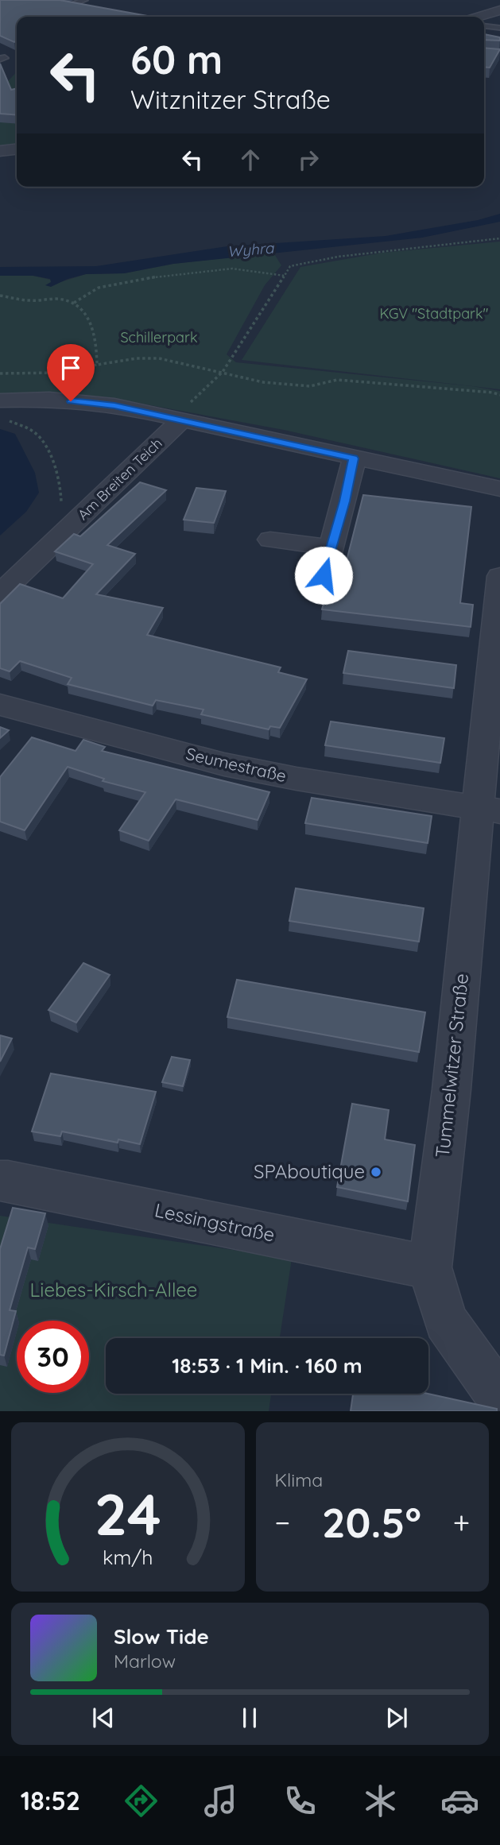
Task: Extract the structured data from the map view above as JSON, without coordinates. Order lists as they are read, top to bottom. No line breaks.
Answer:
{"streets":{"street":["Am Breiten Teich","Seumestraße","Tummelwitzer Straße","Lessingstraße"]},"crossings":[["Seumestraße","Tummelwitzer Straße"],["Tummelwitzer Straße","Lessingstraße"]],"water":["Wyhra"],"parks":["KGV \"Stadtpark\"","Schillerpark","Liebes-Kirsch-Allee"],"places":["SPAboutique"],"page":{"turn":["60 m","Witznitzer Straße"],"limit":"30","trip":"18:53 · 1 Min. · 160 m","tile":"Klima","heat":["−","20.5°","+"],"song":["Slow Tide","Marlow"],"tabs":"18:52","gauge":["24","km/h"]}}
